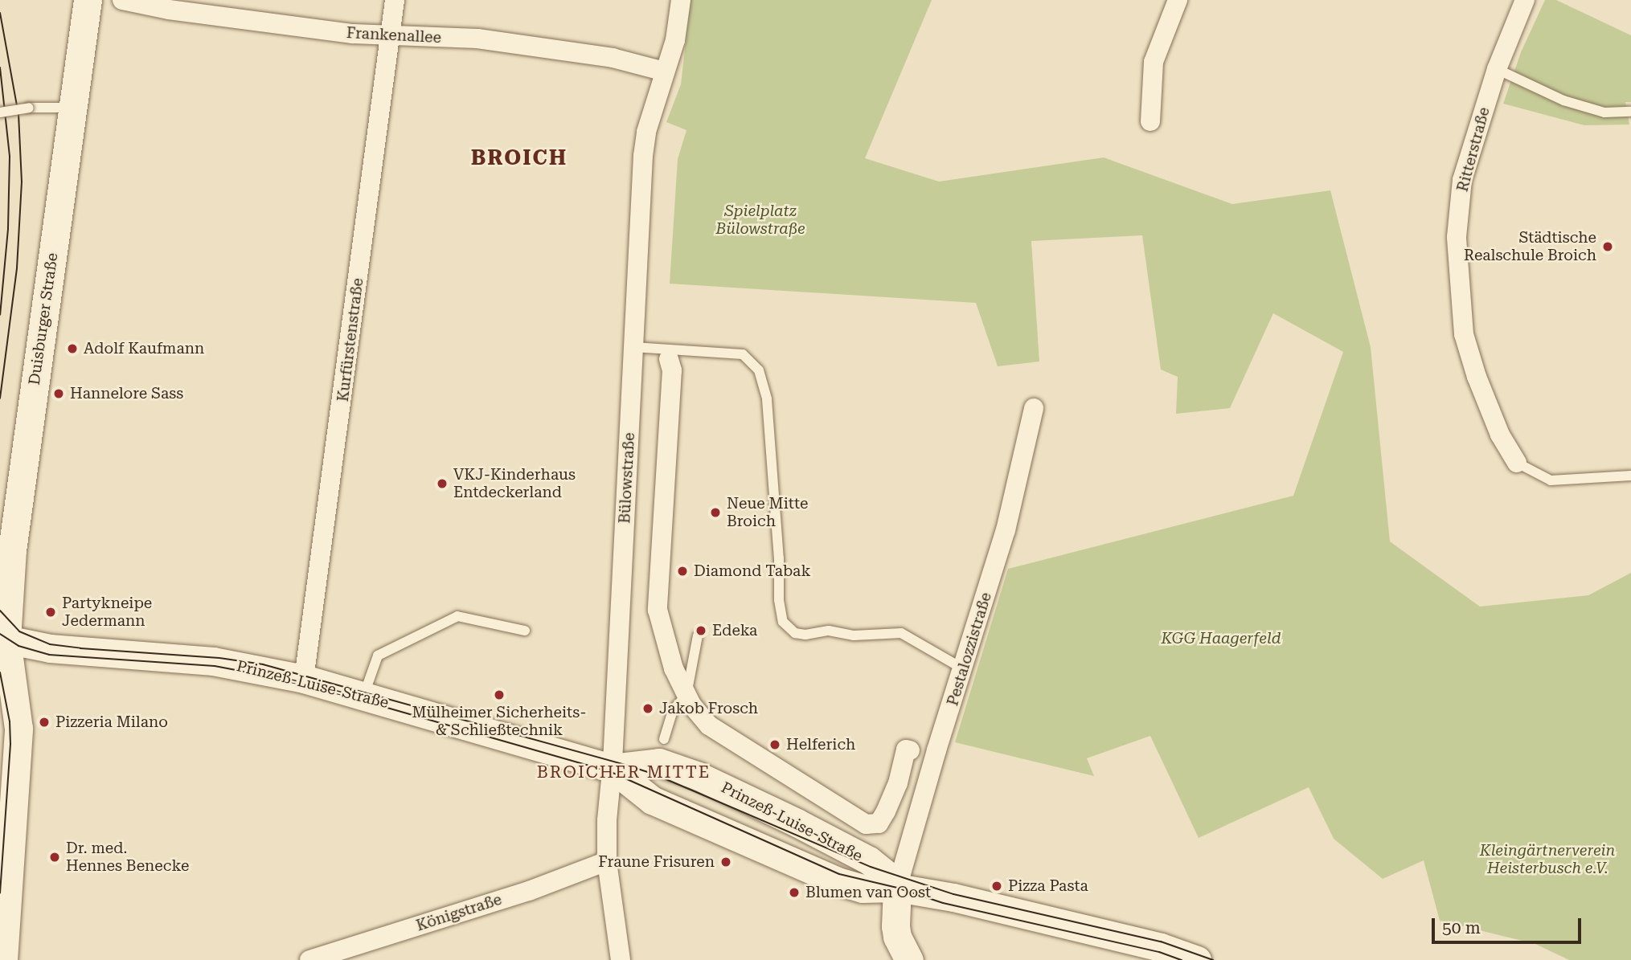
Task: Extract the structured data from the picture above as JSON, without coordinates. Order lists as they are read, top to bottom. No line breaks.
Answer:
{"streets":{"main road":["Duisburger Straße","Prinzeß-Luise-Straße"],"street":["Frankenallee","Ritterstraße","Kurfürstenstraße","Bülowstraße","Pestalozzistraße","Königstraße"]},"crossings":[["Frankenallee","Kurfürstenstraße"],["Frankenallee","Bülowstraße"],["Duisburger Straße","Prinzeß-Luise-Straße"],["Kurfürstenstraße","Prinzeß-Luise-Straße"],["Bülowstraße","Prinzeß-Luise-Straße"],["Bülowstraße","Königstraße"],["Pestalozzistraße","Prinzeß-Luise-Straße"]],"districts":["BROICH","BROICHER MITTE"],"parks":["Spielplatz Bülowstraße","KGG Haagerfeld","Kleingärtnerverein Heisterbusch e.V."],"places":["Städtische Realschule Broich","Adolf Kaufmann","Hannelore Sass","VKJ-Kinderhaus Entdeckerland","Neue Mitte Broich","Diamond Tabak","Partykneipe Jedermann","Edeka","Mülheimer Sicherheits- & Schließtechnik","Jakob Frosch","Pizzeria Milano","Helferich","Dr. med. Hennes Benecke","Fraune Frisuren","Pizza Pasta","Blumen van Oost"],"scale_bar":"50 m"}
